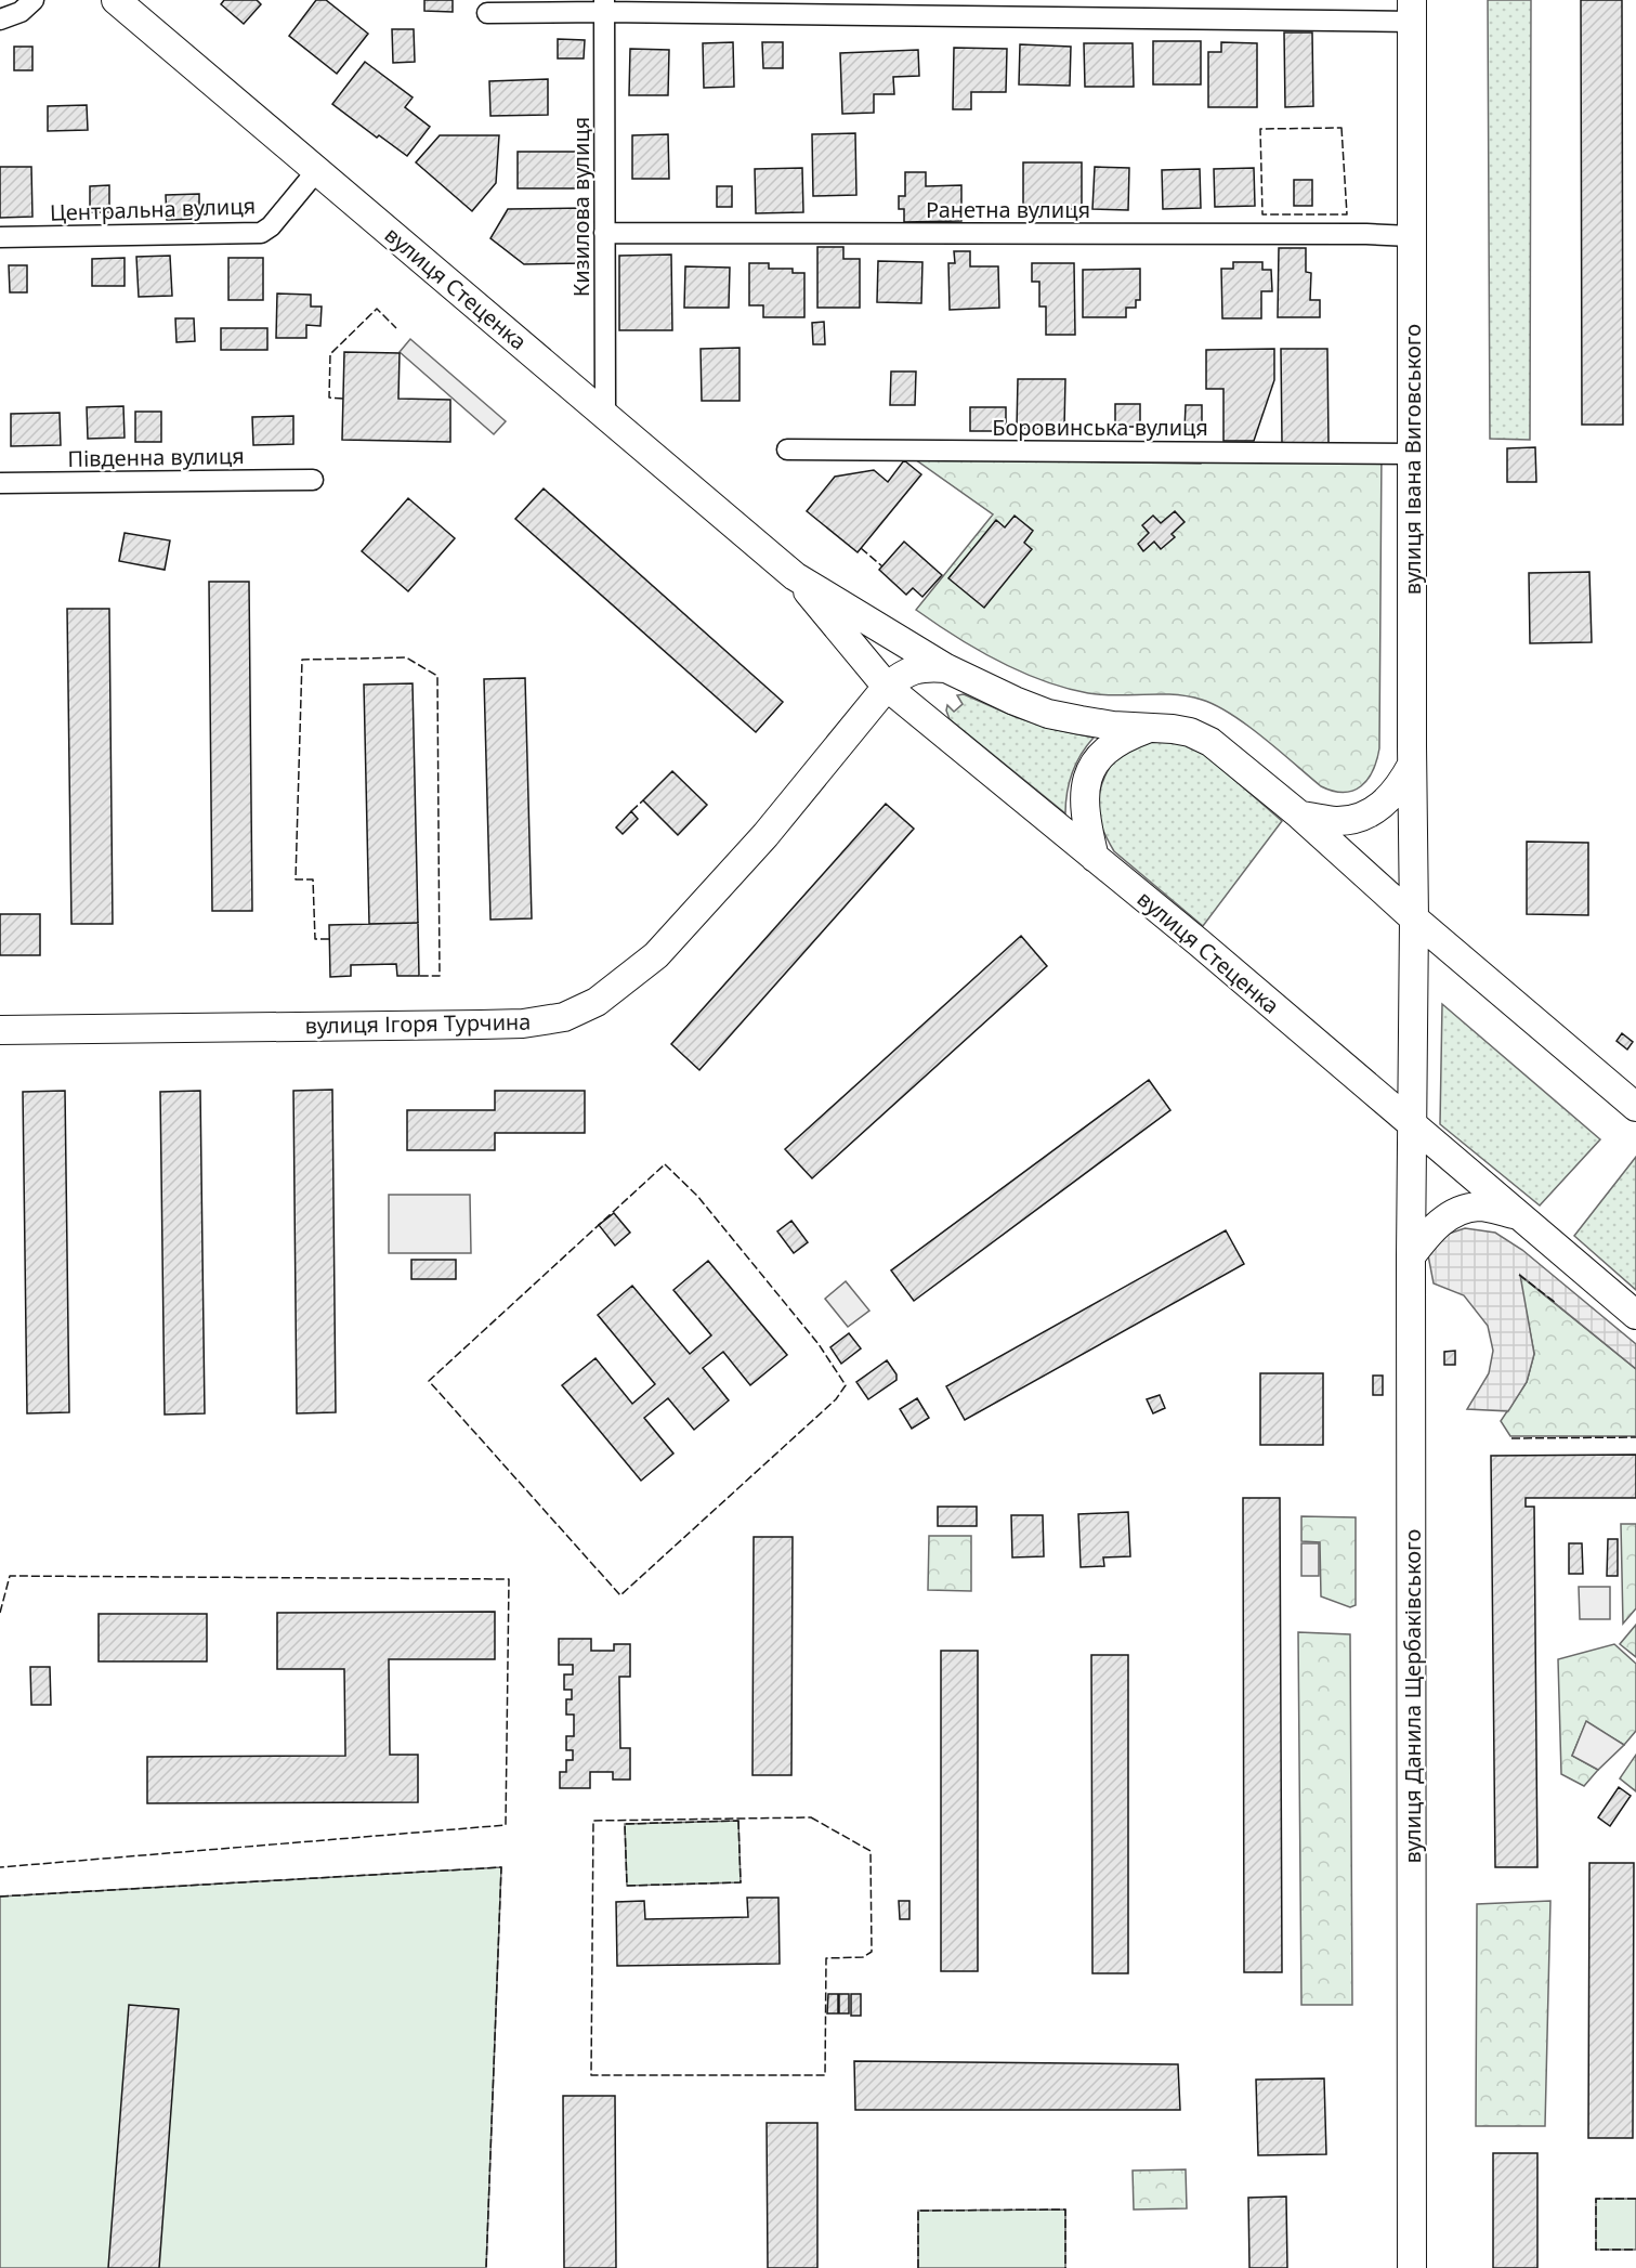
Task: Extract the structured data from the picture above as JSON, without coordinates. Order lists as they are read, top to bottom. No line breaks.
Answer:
{"streets":{"main road":["вулиця Стеценка","вулиця Івана Виговського","вулиця Ігоря Турчина","вулиця Данила Щербаківського"],"street":["Кизилова вулиця","Центральна вулиця","Ранетна вулиця","Боровинська вулиця","Південна вулиця"]},"crossings":[["Кизилова вулиця","Ранетна вулиця"],["Кизилова вулиця","вулиця Стеценка"],["Центральна вулиця","вулиця Стеценка"],["Ранетна вулиця","вулиця Івана Виговського"],["вулиця Стеценка","вулиця Івана Виговського"],["вулиця Стеценка","вулиця Ігоря Турчина"],["вулиця Стеценка","вулиця Данила Щербаківського"],["Боровинська вулиця","вулиця Івана Виговського"],["вулиця Івана Виговського","вулиця Данила Щербаківського"]]}
